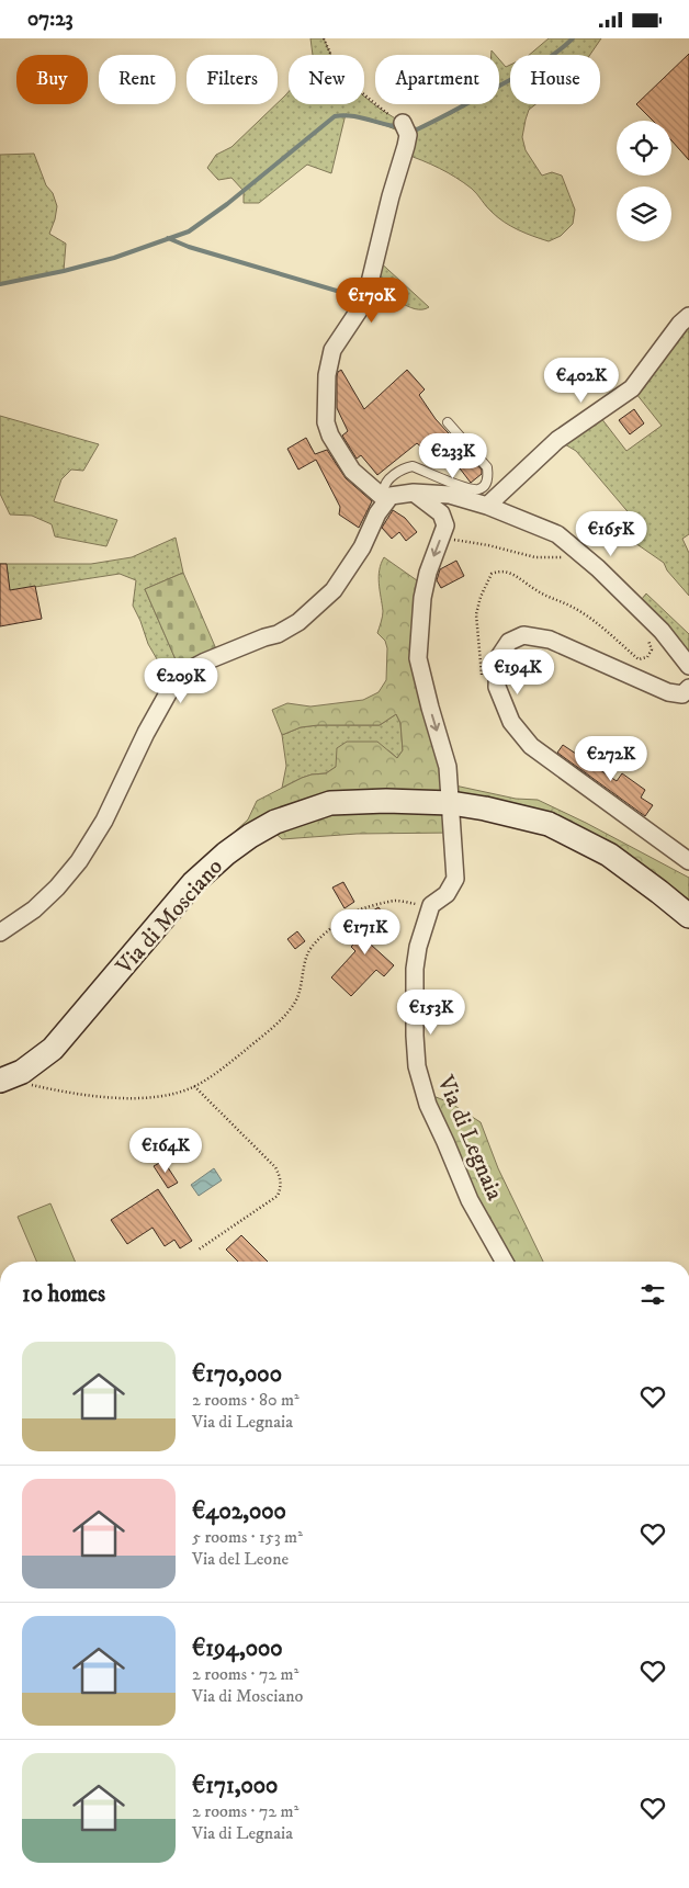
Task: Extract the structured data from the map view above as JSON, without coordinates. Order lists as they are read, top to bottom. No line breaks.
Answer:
{"streets":{"main road":["Via di Mosciano"],"street":["Via di Legnaia"]},"page":{"status":"07:23","chip":["Buy","Rent","Filters","New","Apartment","House"],"price":["€170K","€402K","€233K","€165K","€194K","€209K","€272K","€171K","€153K","€164K"],"heading":"10 homes","list":[{"name":"€170,000","note":"2 rooms · 80 m² · Via di Legnaia"},{"name":"€402,000","note":"5 rooms · 153 m² · Via del Leone"},{"name":"€194,000","note":"2 rooms · 72 m² · Via di Mosciano"},{"name":"€171,000","note":"2 rooms · 72 m² · Via di Legnaia"}]}}
